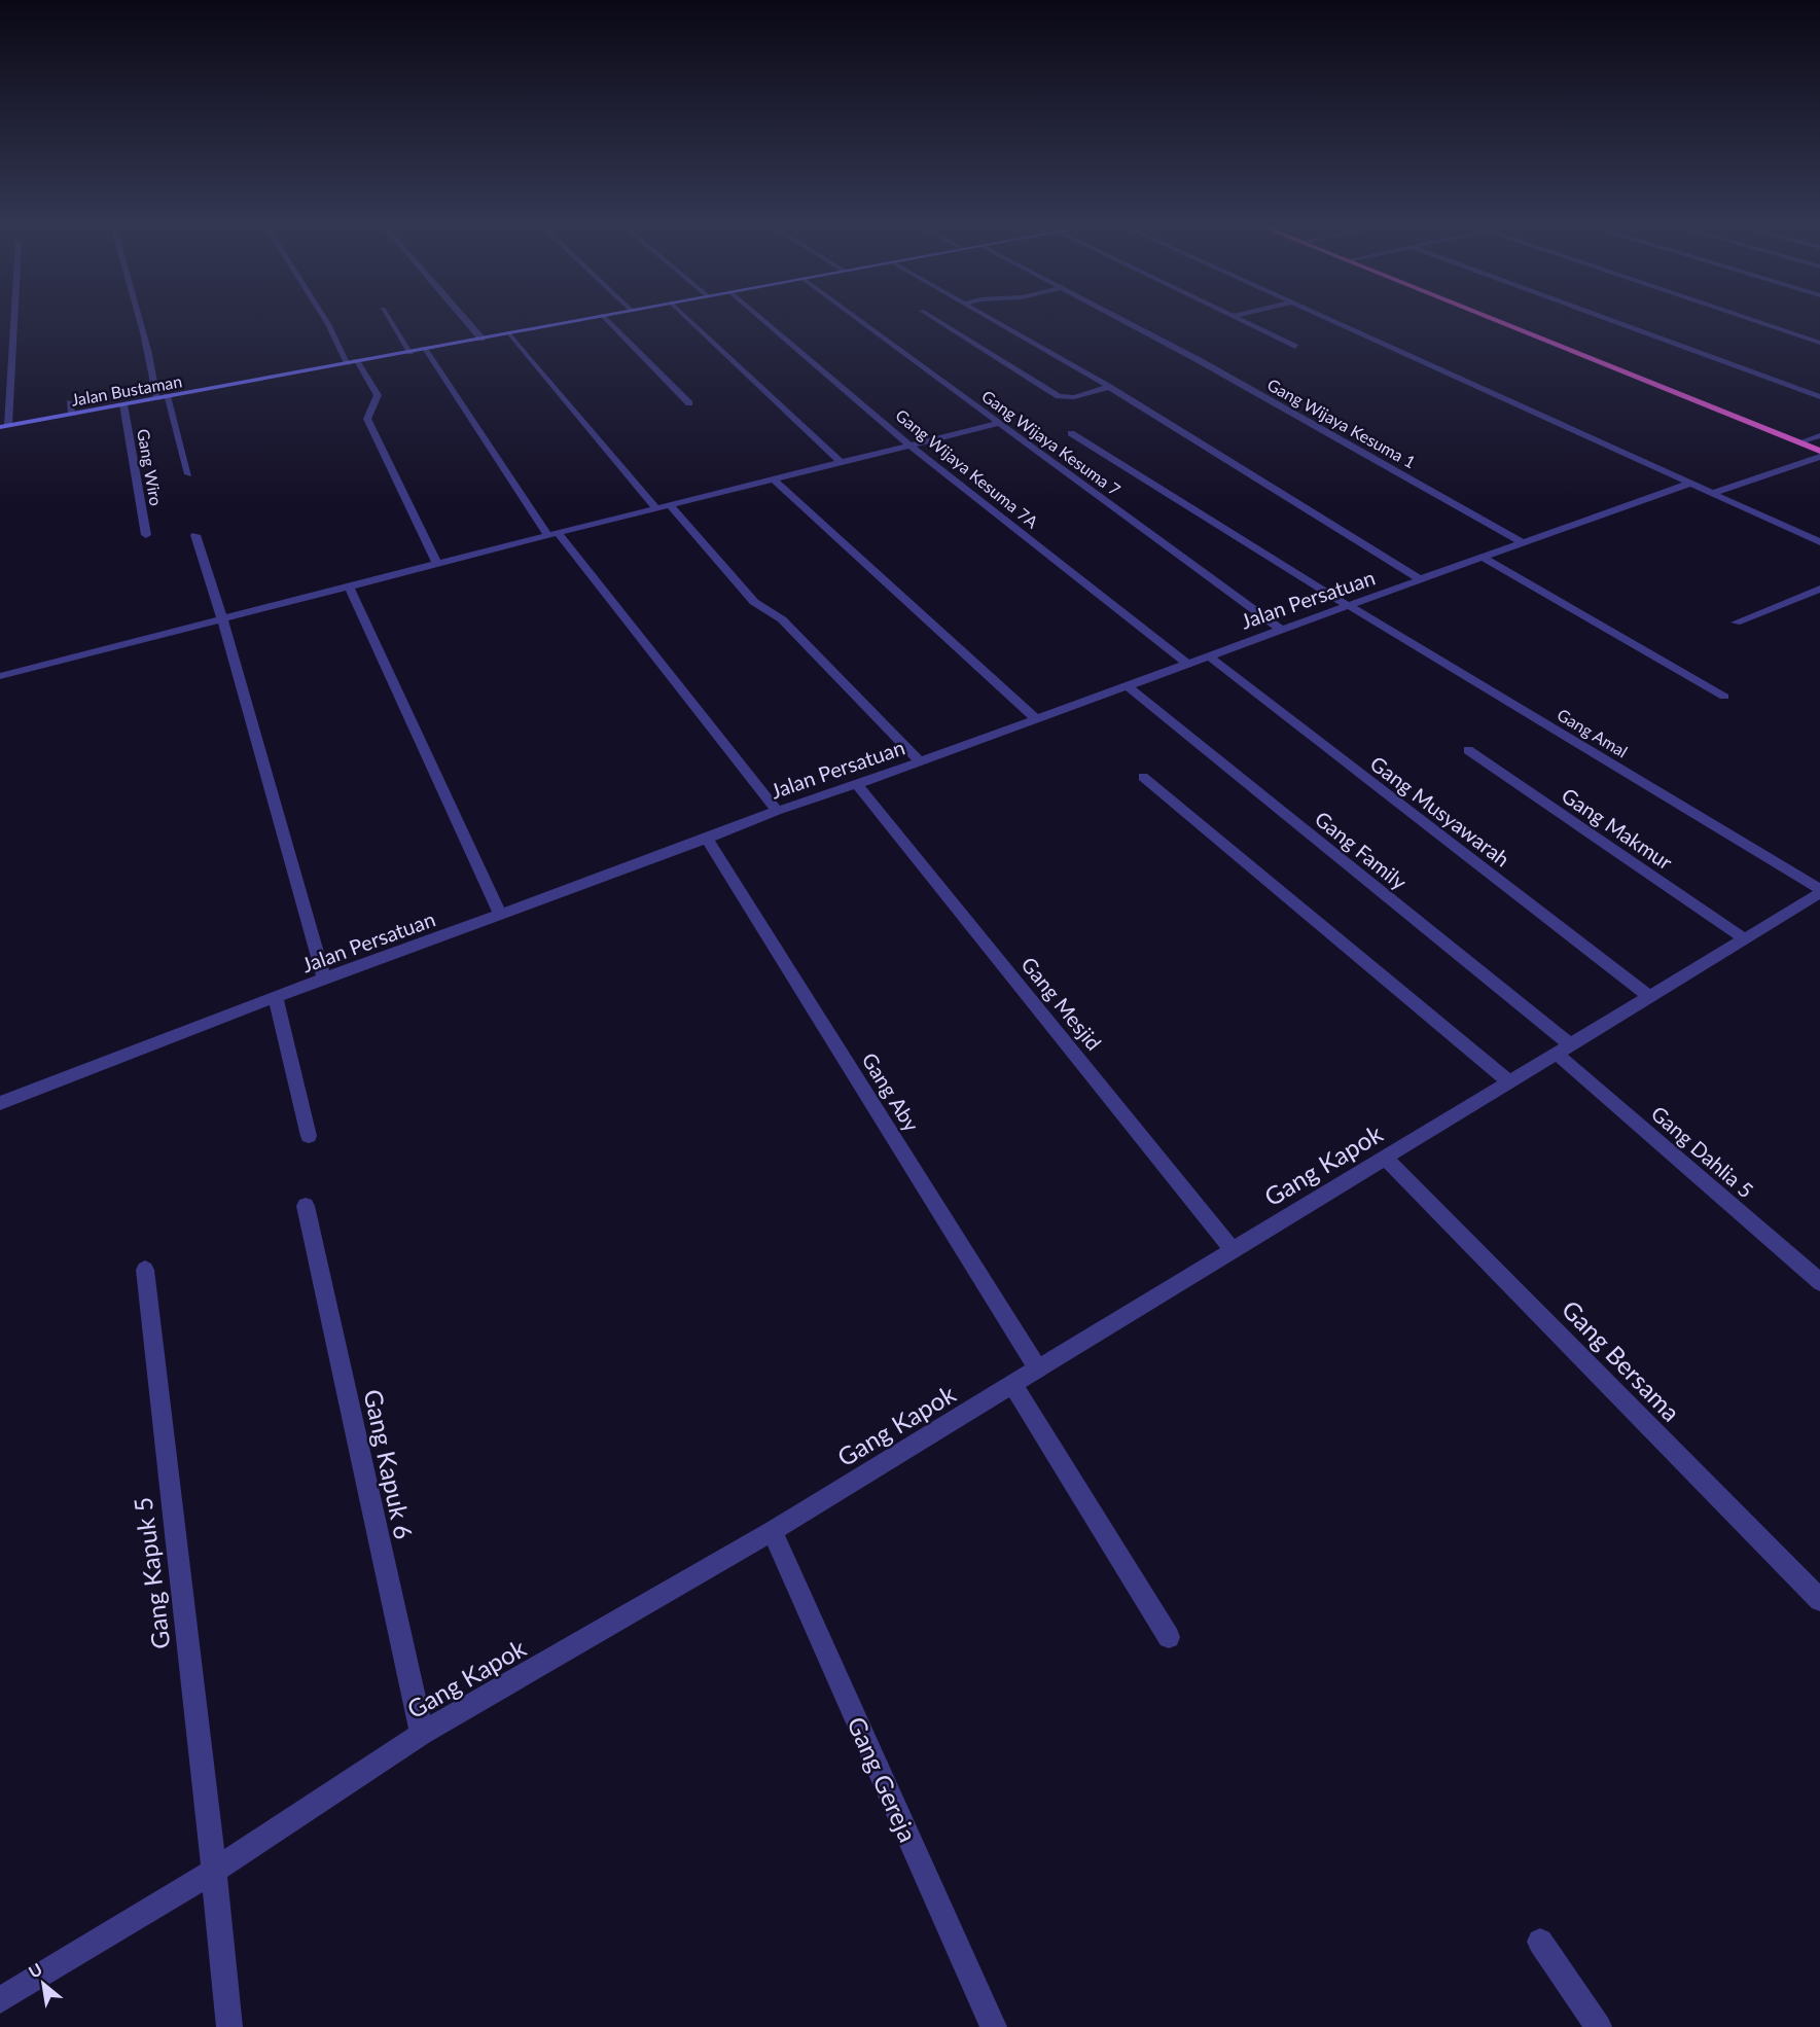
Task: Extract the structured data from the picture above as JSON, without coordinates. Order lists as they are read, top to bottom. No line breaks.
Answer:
{"streets":{"main road":["Jalan Bustaman"],"street":["Gang Wijaya Kesuma 1","Gang Wijaya Kesuma 7","Gang Wiro","Gang Wijaya Kesuma 7A","Jalan Persatuan","Gang Amal","Gang Musyawarah","Gang Makmur","Gang Family","Gang Mesjid","Gang Aby","Gang Dahlia 5","Gang Kapok","Gang Bersama","Gang Kapuk 6","Gang Kapuk 5","Gang Gereja"]},"crossings":[["Jalan Bustaman","Gang Wiro"],["Gang Wijaya Kesuma 1","Jalan Persatuan"],["Gang Wijaya Kesuma 7","Jalan Persatuan"],["Gang Wijaya Kesuma 7A","Jalan Persatuan"],["Jalan Persatuan","Gang Amal"],["Jalan Persatuan","Gang Musyawarah"],["Jalan Persatuan","Gang Family"],["Jalan Persatuan","Gang Mesjid"],["Jalan Persatuan","Gang Aby"],["Gang Amal","Gang Kapok"],["Gang Musyawarah","Gang Kapok"],["Gang Makmur","Gang Kapok"],["Gang Family","Gang Dahlia 5"],["Gang Family","Gang Kapok"],["Gang Mesjid","Gang Kapok"],["Gang Aby","Gang Kapok"],["Gang Dahlia 5","Gang Kapok"],["Gang Kapok","Gang Bersama"],["Gang Kapok","Gang Kapuk 6"],["Gang Kapok","Gang Kapuk 5"],["Gang Kapok","Gang Gereja"]],"north":"top left"}
